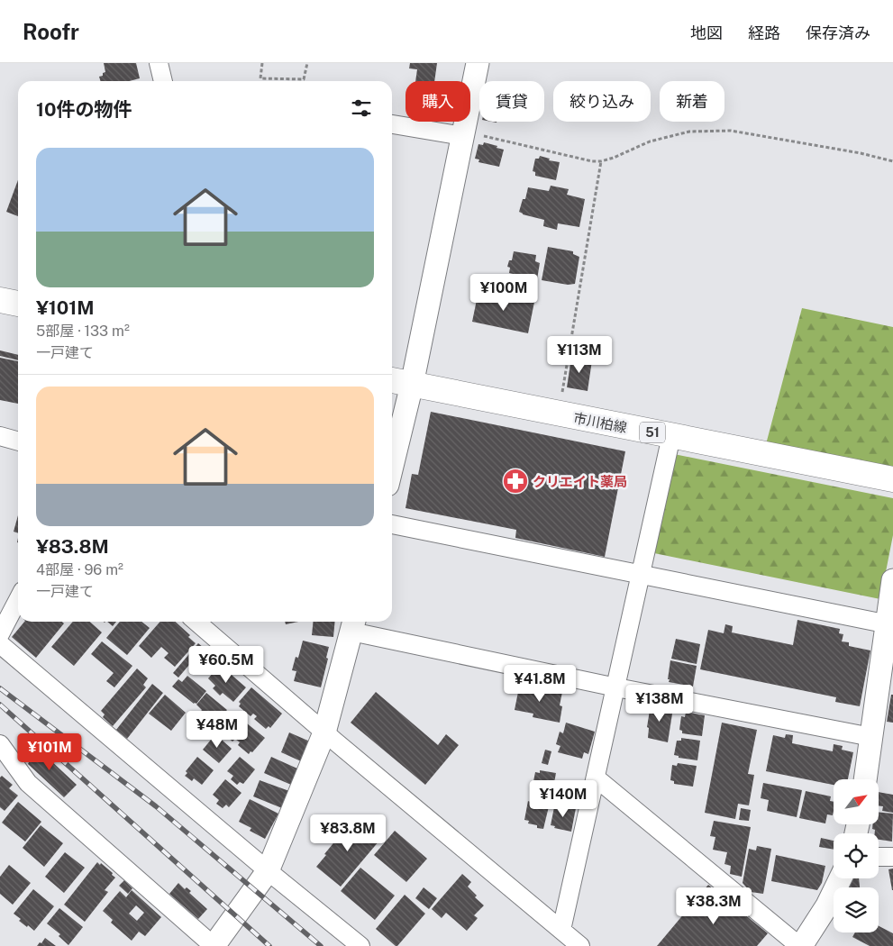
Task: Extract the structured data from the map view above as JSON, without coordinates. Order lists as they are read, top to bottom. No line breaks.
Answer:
{"streets":{"main road":["市川柏線","51"]},"places":{"pharmacy":["クリエイト薬局"]},"north":"top right","page":{"header":"Roofr","nav":["地図","経路","保存済み"],"chip":["購入","賃貸","絞り込み","新着"],"heading":"10件の物件","list":[{"name":"¥101M","note":"5部屋 · 133 m² · 一戸建て"},{"name":"¥83.8M","note":"4部屋 · 96 m² · 一戸建て"}],"price":["¥100M","¥113M","¥60.5M","¥41.8M","¥138M","¥48M","¥101M","¥140M","¥83.8M","¥38.3M"]}}
